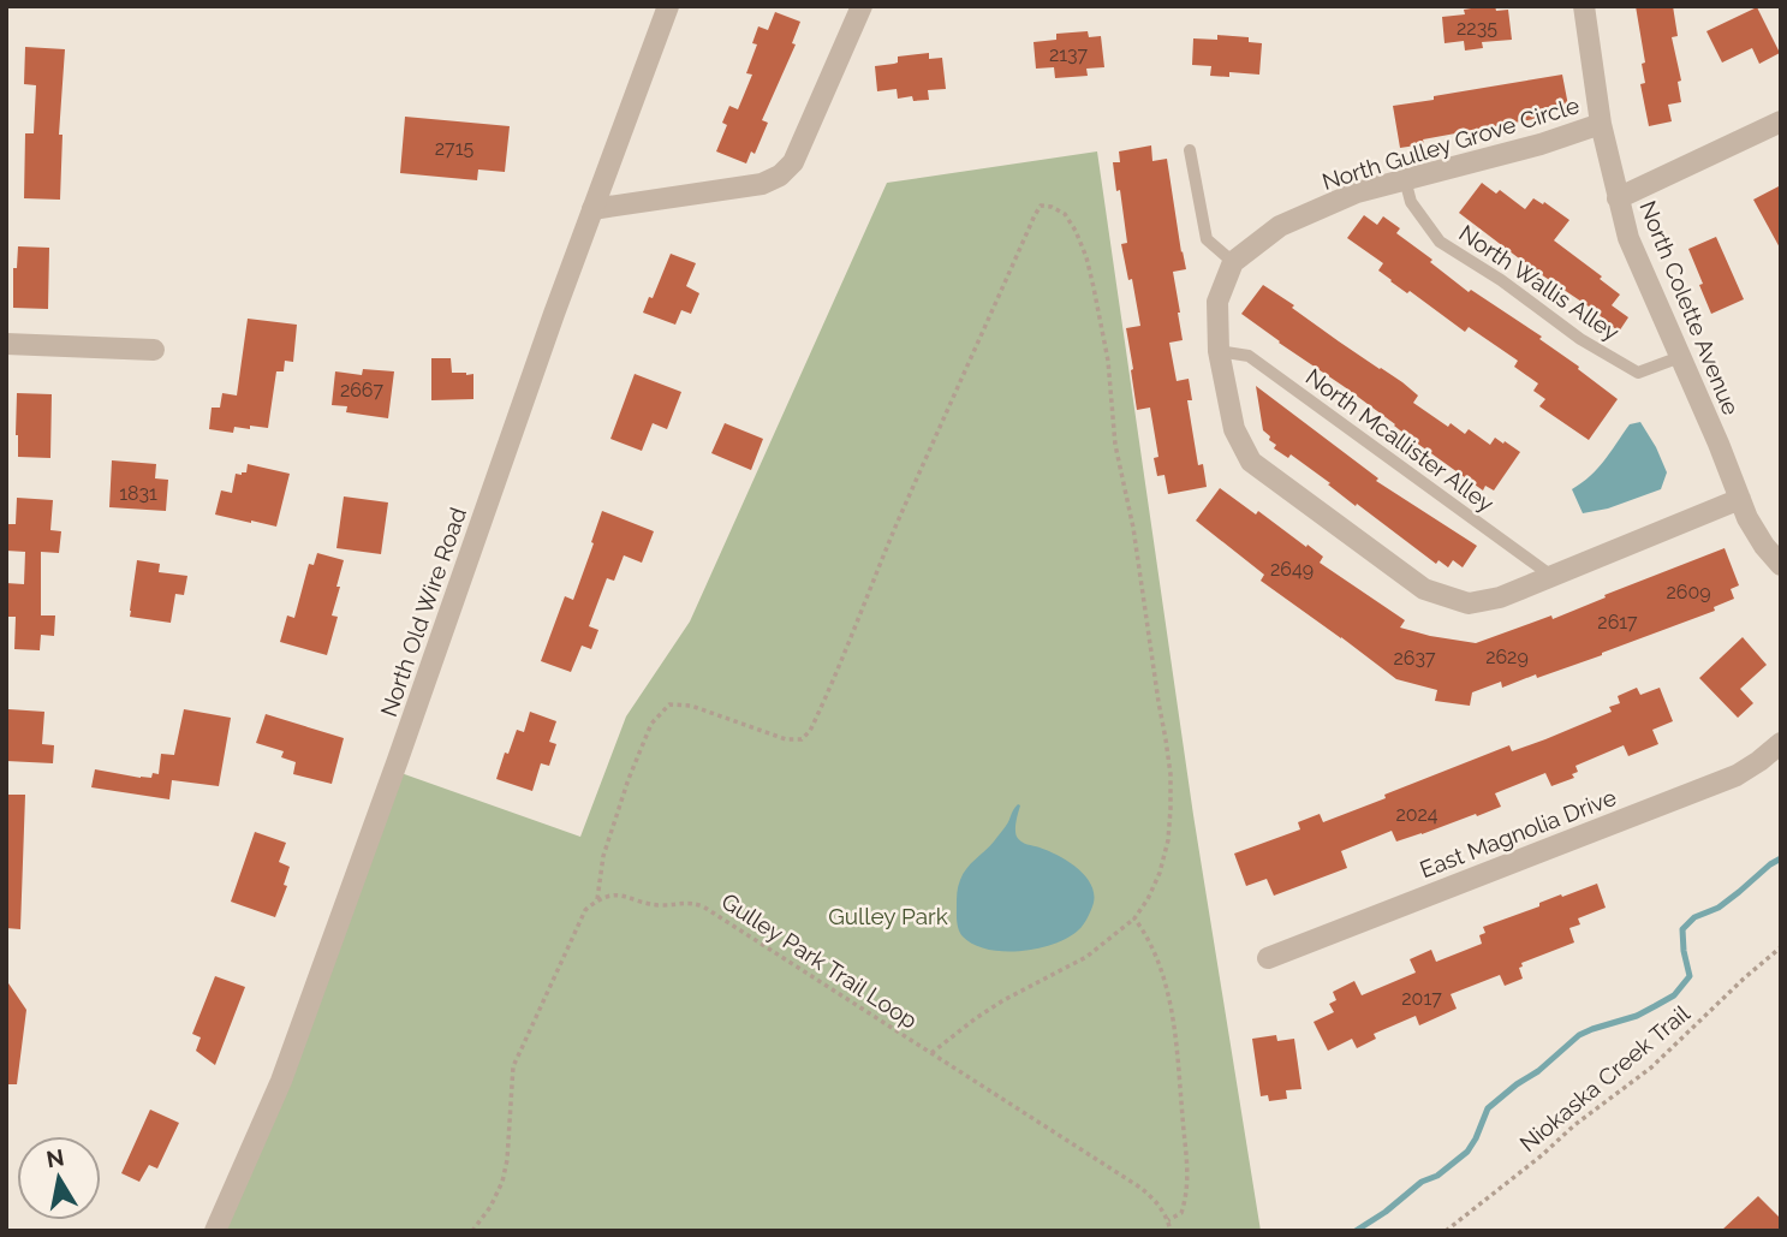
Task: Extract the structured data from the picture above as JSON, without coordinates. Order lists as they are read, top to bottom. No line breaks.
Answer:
{"streets":{"street":["North Gulley Grove Circle","North Colette Avenue","North Old Wire Road","East Magnolia Drive"],"lane":["North Wallis Alley","North Mcallister Alley"],"path":["Gulley Park Trail Loop","Niokaska Creek Trail"]},"crossings":[["North Gulley Grove Circle","North Wallis Alley"],["North Gulley Grove Circle","North Colette Avenue"],["North Wallis Alley","North Colette Avenue"]],"parks":["Gulley Park"],"house_numbers":["2235","2137","2715","2667","1831","2649","2609","2617","2629","2637","2024","2017"],"north":"top"}
